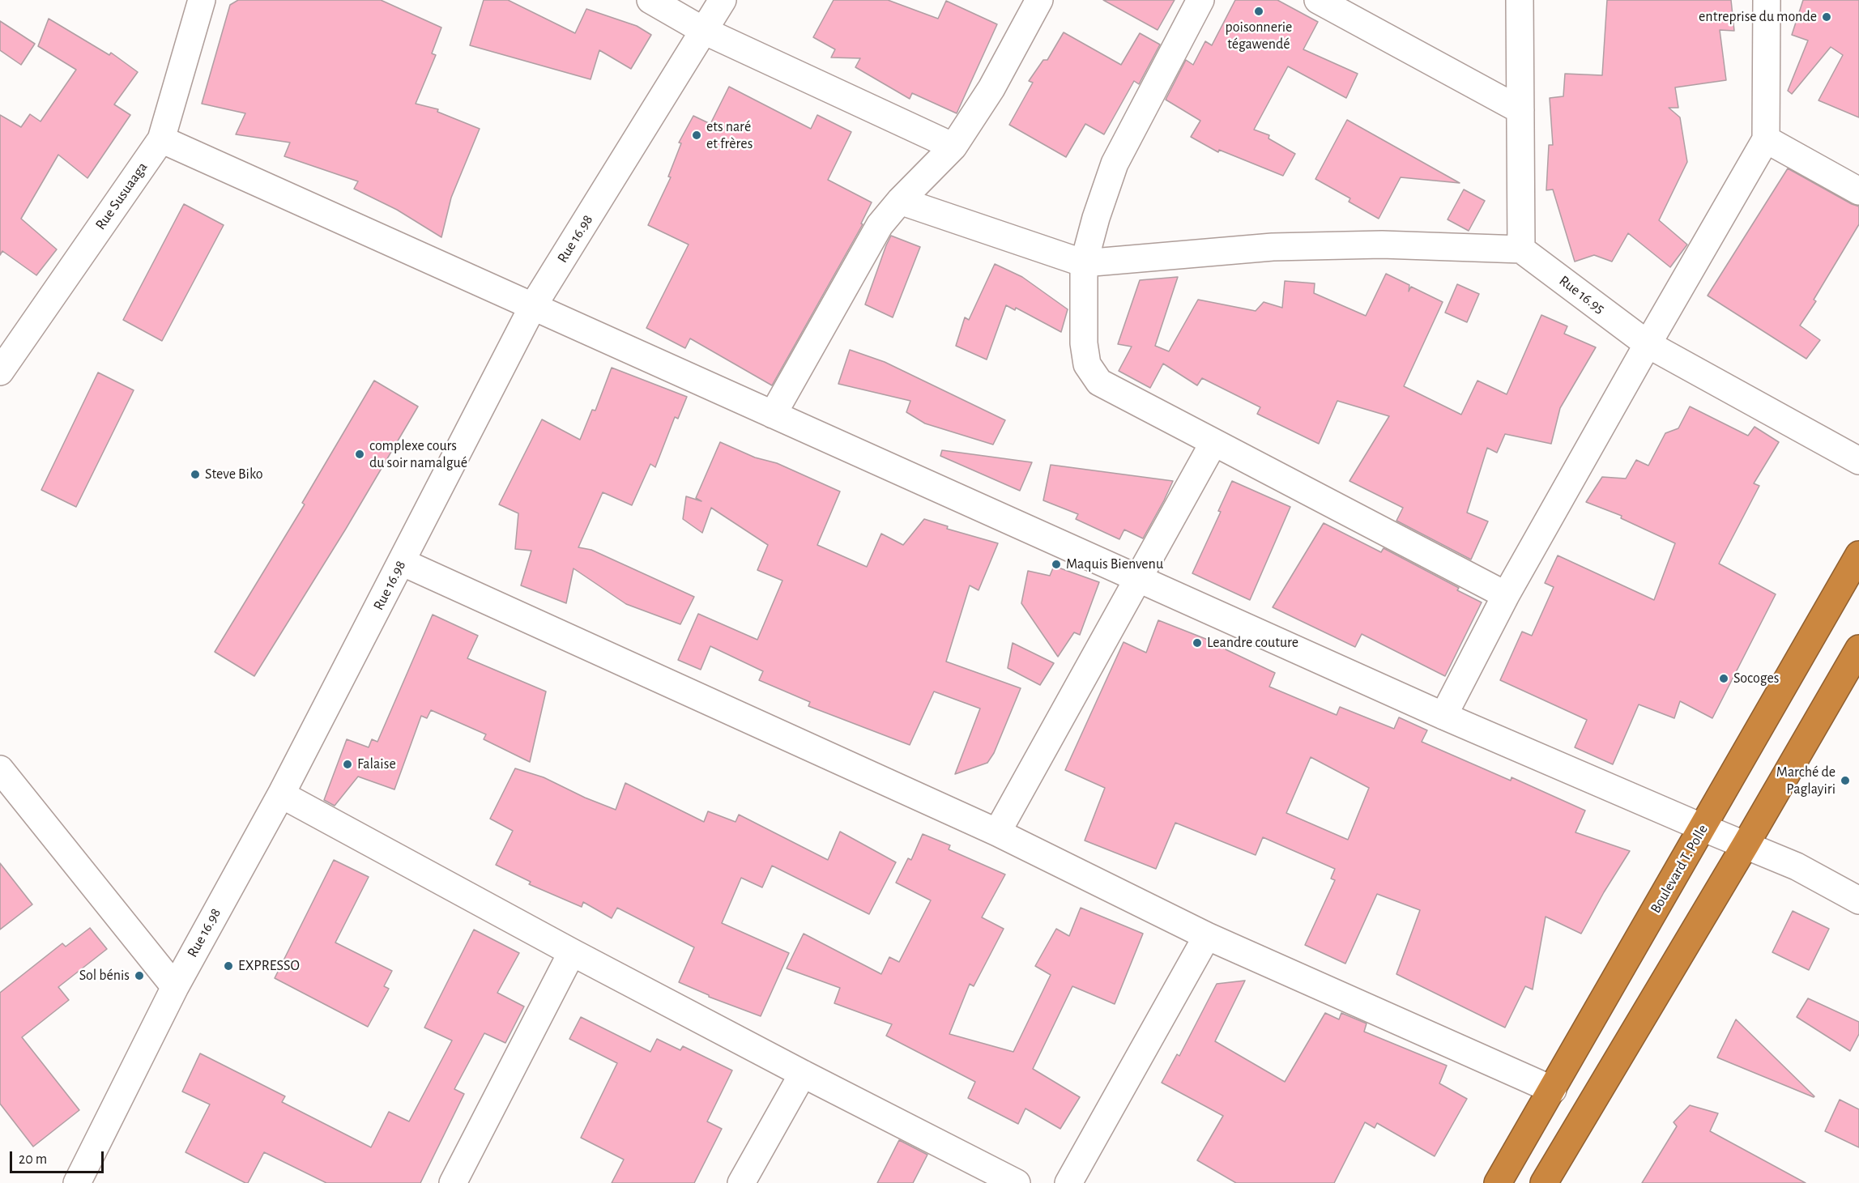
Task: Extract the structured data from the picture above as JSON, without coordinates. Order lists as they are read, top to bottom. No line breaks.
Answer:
{"streets":{"highway":["Boulevard T. Polle"],"street":["Rue Susuaaga","Rue 16.98","Rue 16.95"]},"places":["poisonnerie tégawendé","entreprise du monde","ets naré et frères","complexe cours du soir namalgué","Steve Biko","Maquis Bienvenu","Leandre couture","Socoges","Falaise","Marché de Paglayiri","EXPRESSO","Sol bénis"],"scale_bar":"20 m"}
